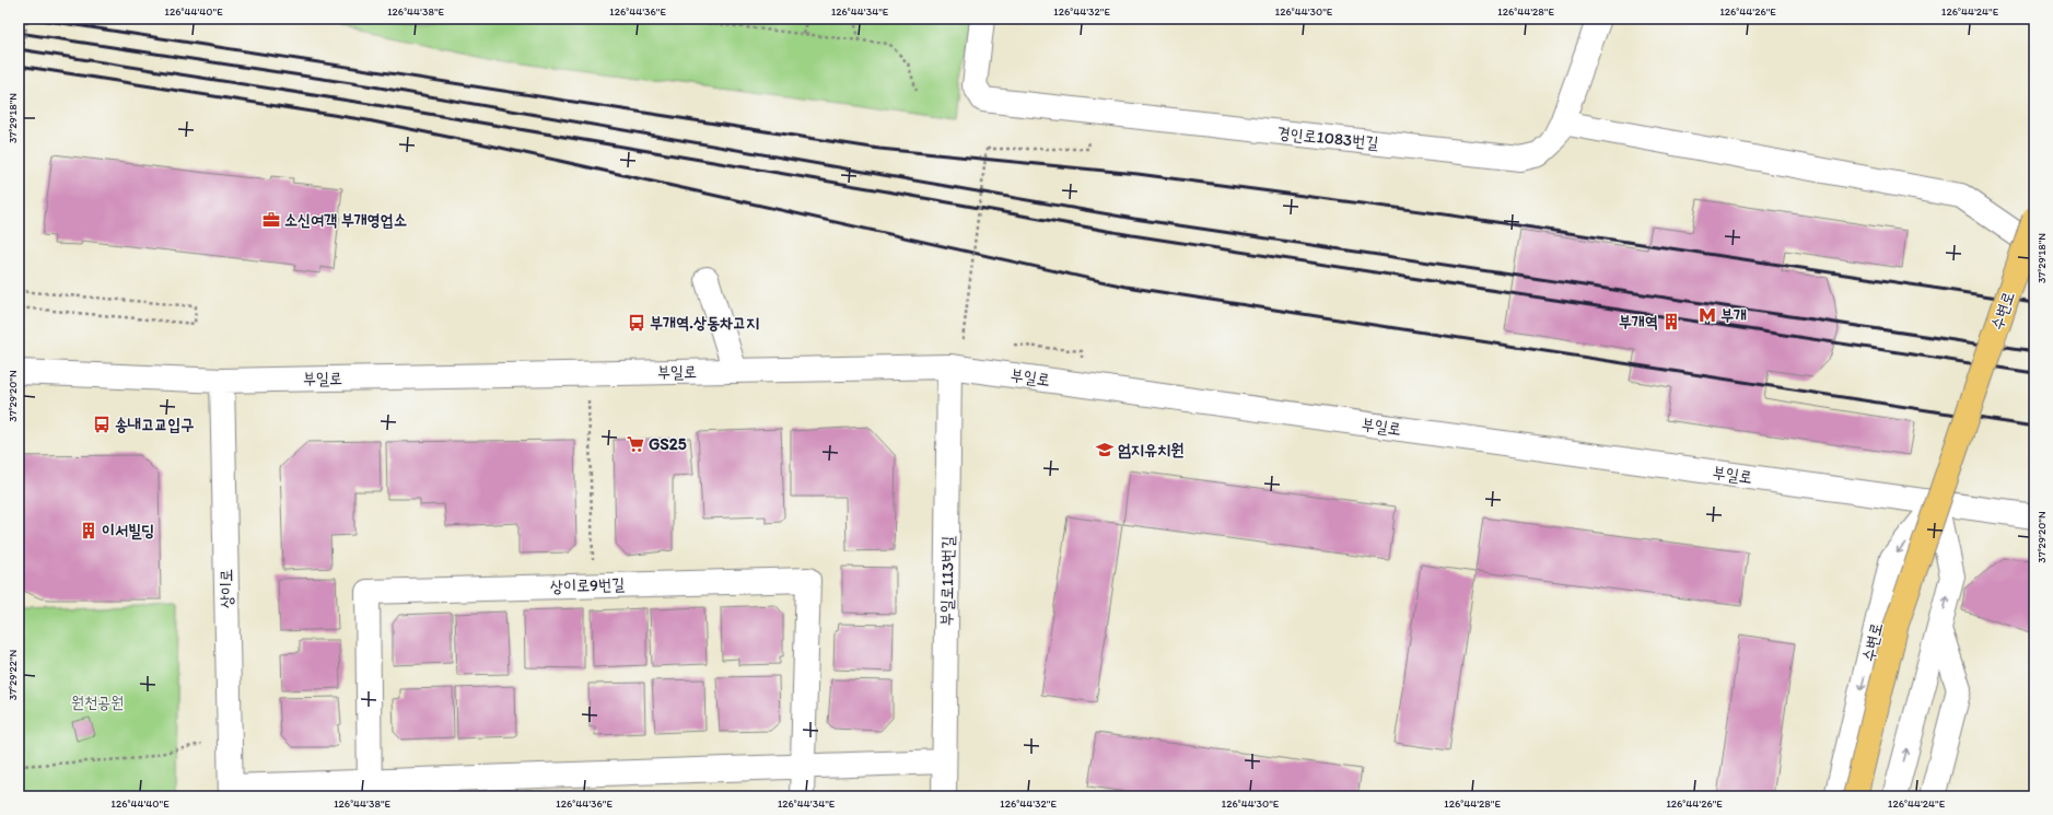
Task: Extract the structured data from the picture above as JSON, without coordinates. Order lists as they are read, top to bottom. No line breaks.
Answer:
{"streets":{"main road":["수변로"],"street":["경인로1083번길","부일로","부일로113번길","상이로9번길","상이로"]},"crossings":[["수변로","부일로"],["부일로","부일로113번길"],["부일로","상이로"]],"parks":["원천공원"],"places":{"office":["소신여객 부개영업소"],"metro station":["부개"],"building":["부개역","이서빌딩"],"bus stop":["부개역.상동차고지","송내고교입구"],"supermarket":["GS25"],"school or university":["엄지유치원"]},"coordinates":["126°44'40\"E","126°44'38\"E","126°44'36\"E","126°44'34\"E","126°44'32\"E","126°44'30\"E","126°44'28\"E","126°44'26\"E","126°44'24\"E","37°29'18\"N","37°29'20\"N","37°29'22\"N"]}
